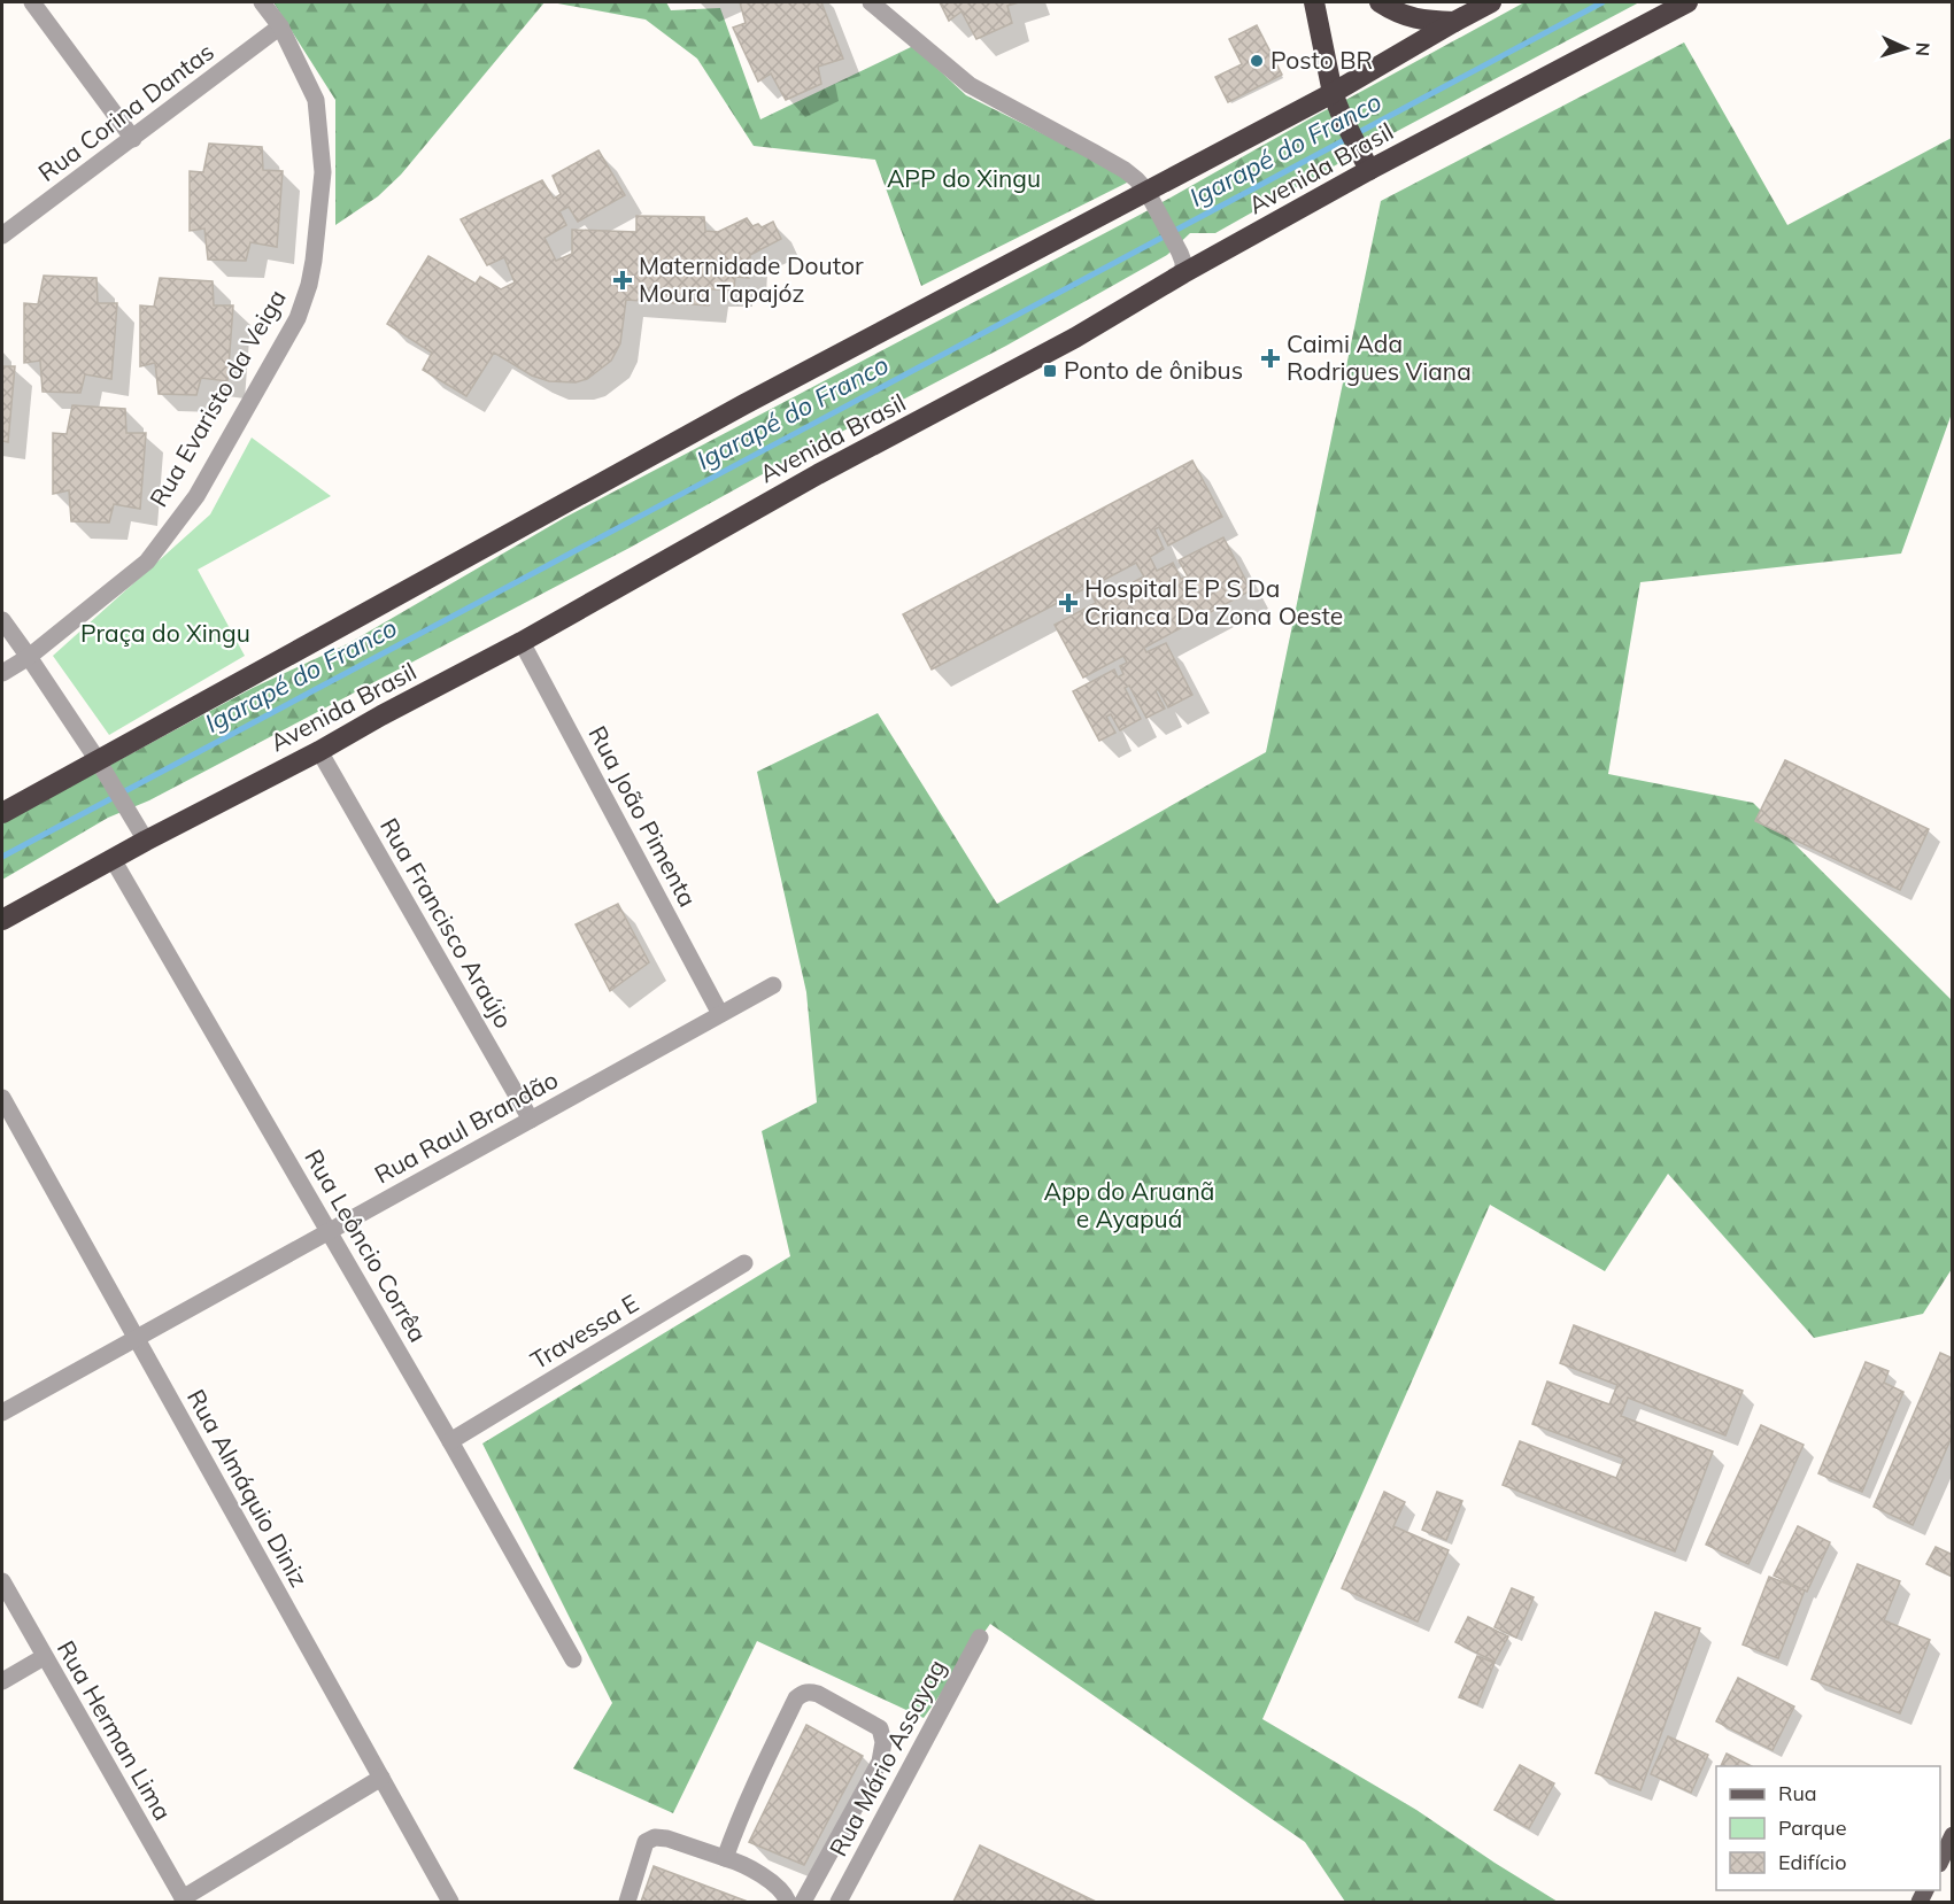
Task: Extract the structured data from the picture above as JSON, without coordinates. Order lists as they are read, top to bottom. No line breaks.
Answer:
{"streets":{"highway":["Avenida Brasil"],"street":["Rua Corina Dantas","Rua Evaristo da Veiga","Rua João Pimenta","Rua Francisco Araújo","Rua Raul Brandão","Rua Leôncio Corrêa","Travessa E","Rua Almáquio Diniz","Rua Herman Lima","Rua Mário Assayag"]},"crossings":[["Rua Corina Dantas","Rua Evaristo da Veiga"],["Avenida Brasil","Rua João Pimenta"],["Avenida Brasil","Rua Francisco Araújo"],["Avenida Brasil","Rua Leôncio Corrêa"],["Rua João Pimenta","Rua Raul Brandão"],["Rua Francisco Araújo","Rua Raul Brandão"],["Rua Raul Brandão","Rua Leôncio Corrêa"],["Rua Raul Brandão","Rua Almáquio Diniz"],["Rua Leôncio Corrêa","Travessa E"]],"water":["Igarapé do Franco"],"parks":["APP do Xingu","Praça do Xingu","App do Aruanã e Ayapuá"],"places":{"other":["Posto BR"],"health":["Maternidade Doutor Moura Tapajóz","Caimi Ada Rodrigues Viana","Hospital E P S Da Crianca Da Zona Oeste"],"transit":["Ponto de ônibus"]},"legend":["Rua","Parque","Edifício"],"north":"right"}
